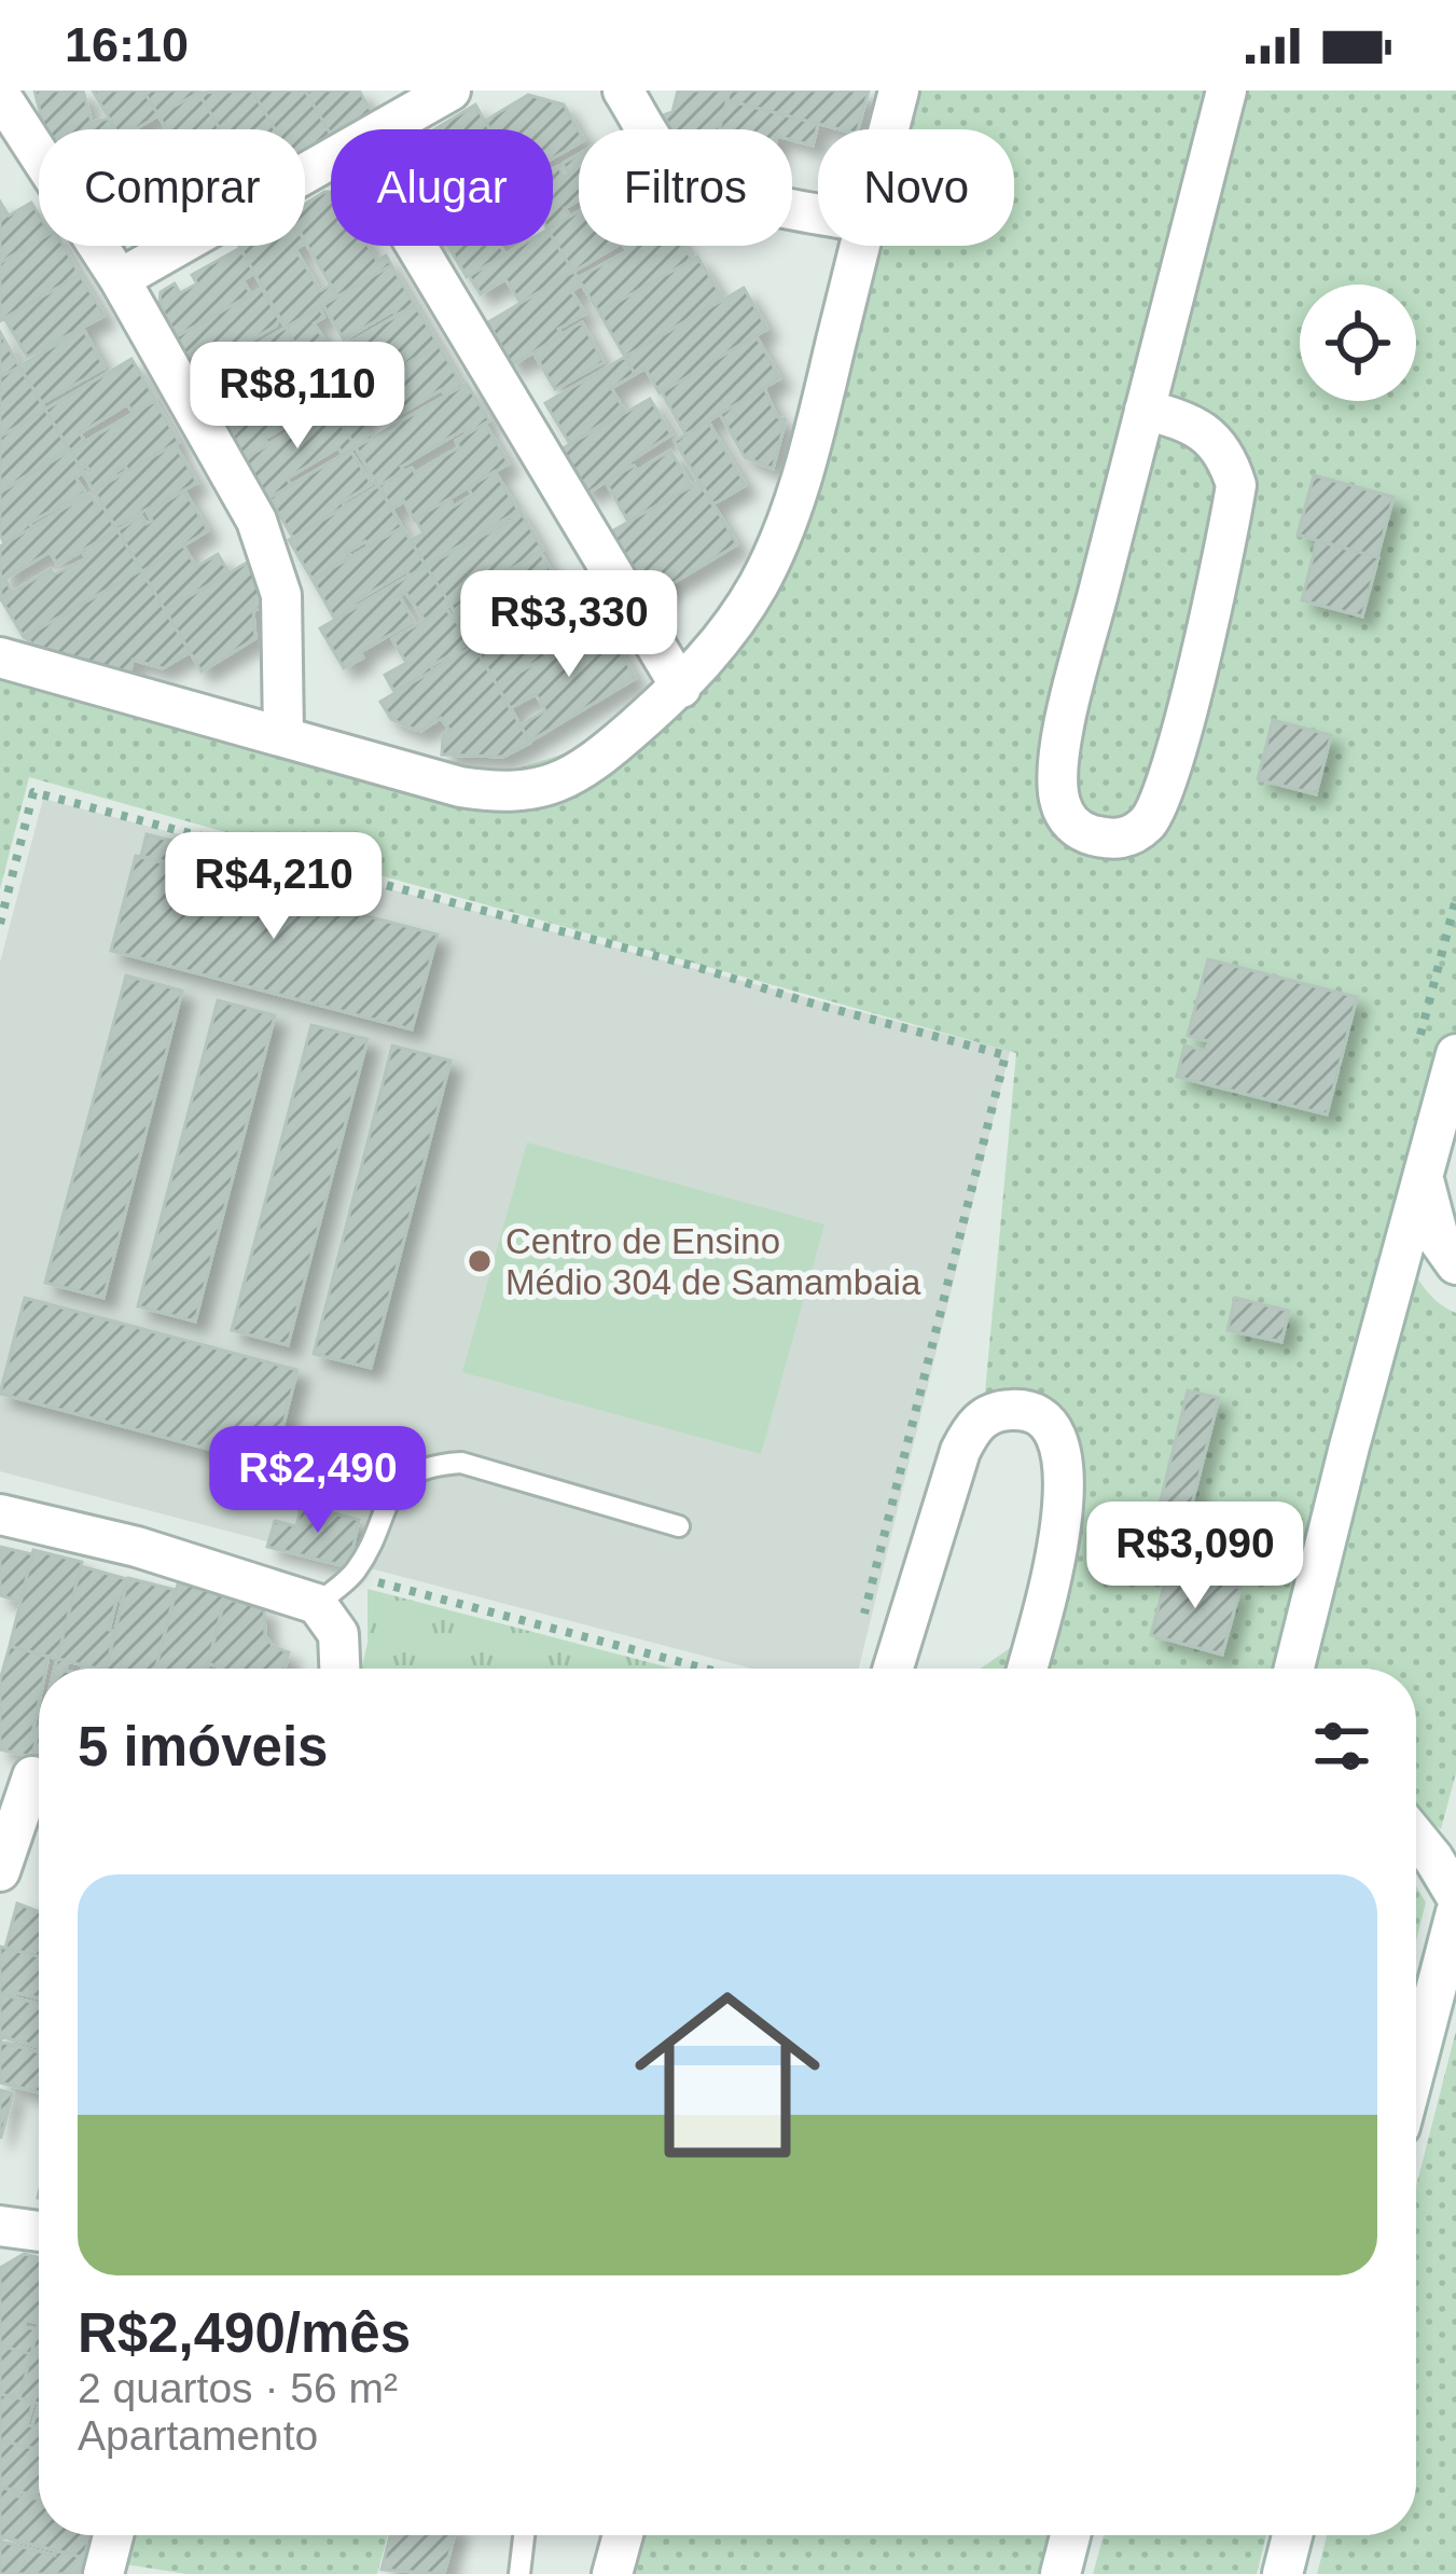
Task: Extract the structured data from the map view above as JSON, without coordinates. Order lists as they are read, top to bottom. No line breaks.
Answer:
{"places":["Centro de Ensino Médio 304 de Samambaia"],"page":{"status":"16:10","chip":["Comprar","Alugar","Filtros","Novo"],"price":["R$8,110","R$3,330","R$4,210","R$2,490","R$3,090"],"heading":"5 imóveis","list":[{"name":"R$2,490/mês","note":"2 quartos · 56 m² · Apartamento"}]}}
